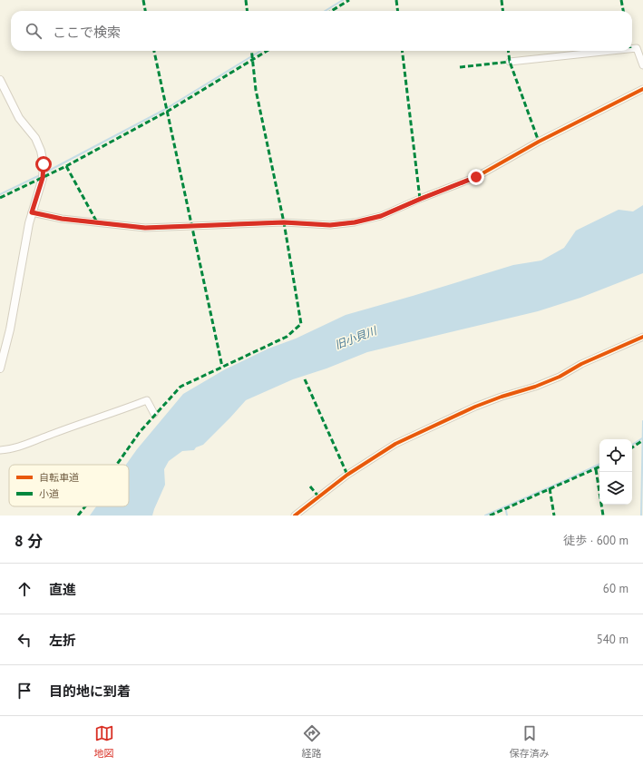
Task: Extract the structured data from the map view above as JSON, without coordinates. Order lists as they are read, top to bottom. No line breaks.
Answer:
{"water":["旧小貝川"],"legend":["自転車道","小道"],"page":{"search":"ここで検索","heading":["8 分","徒歩 · 600 m"],"list":[["直進","60 m"],["左折","540 m"],"目的地に到着"],"nav":["地図","経路","保存済み"]}}
